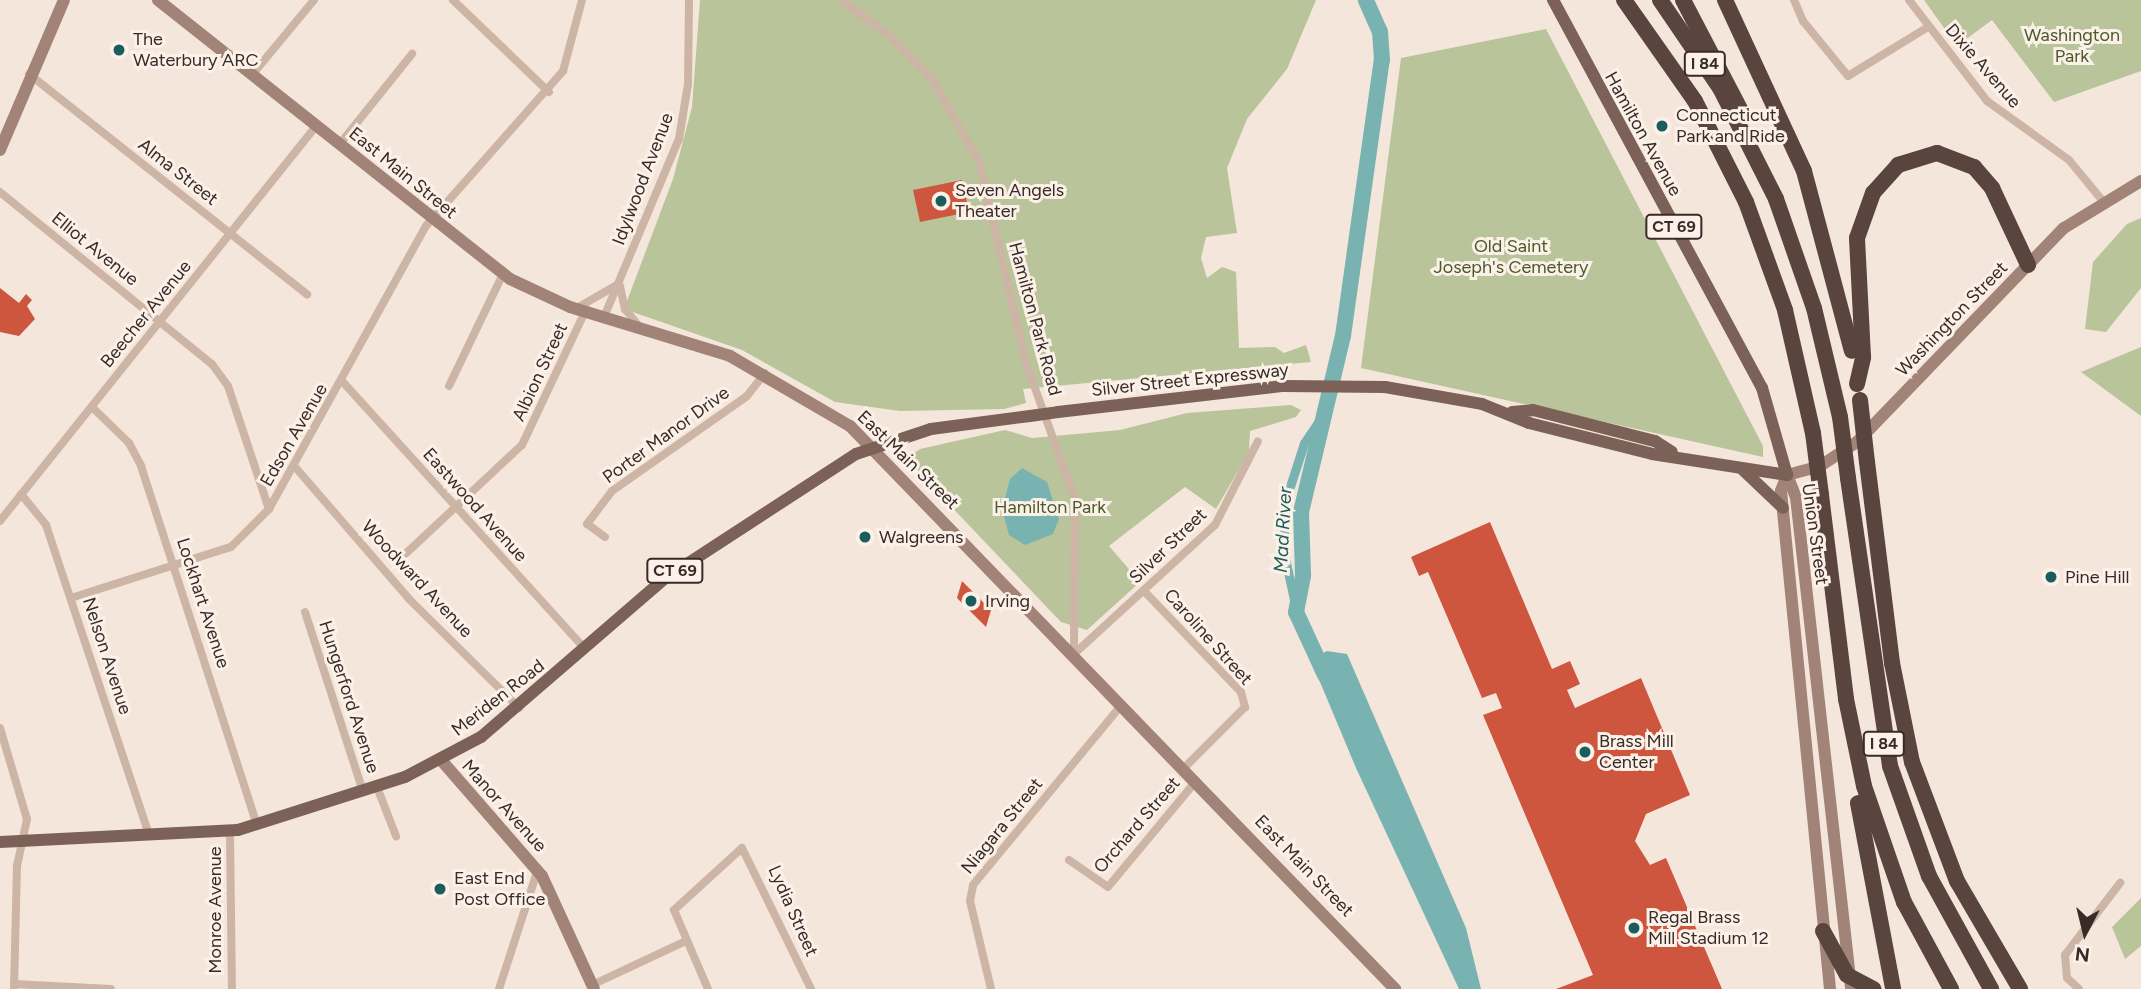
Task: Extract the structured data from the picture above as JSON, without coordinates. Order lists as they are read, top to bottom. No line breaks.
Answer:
{"streets":{"highway":["I 84"],"main road":["Hamilton Avenue","East Main Street","CT 69","Washington Street","Silver Street Expressway","Union Street","Meriden Road","Manor Avenue"],"street":["Dixie Avenue","Alma Street","Idylwood Avenue","Elliot Avenue","Beecher Avenue","Hamilton Park Road","Albion Street","Edson Avenue","Porter Manor Drive","Eastwood Avenue","Silver Street","Woodward Avenue","Lockhart Avenue","Caroline Street","Nelson Avenue","Hungerford Avenue","Orchard Street","Niagara Street","Monroe Avenue","Lydia Street"]},"crossings":[["Dixie Avenue","Washington Street"],["Hamilton Avenue","Washington Street"],["Hamilton Avenue","Silver Street Expressway"],["Hamilton Avenue","Union Street"],["Alma Street","Beecher Avenue"],["East Main Street","Idylwood Avenue"],["East Main Street","Beecher Avenue"],["East Main Street","Hamilton Park Road"],["East Main Street","Albion Street"],["East Main Street","Silver Street Expressway"],["East Main Street","Edson Avenue"],["East Main Street","Porter Manor Drive"],["East Main Street","Silver Street"],["East Main Street","Caroline Street"],["East Main Street","Meriden Road"],["East Main Street","Orchard Street"],["East Main Street","Niagara Street"],["Elliot Avenue","Beecher Avenue"],["Elliot Avenue","Edson Avenue"],["Beecher Avenue","Lockhart Avenue"],["Beecher Avenue","Nelson Avenue"],["Hamilton Park Road","Silver Street"],["Washington Street","Silver Street Expressway"],["Washington Street","Union Street"],["Albion Street","Eastwood Avenue"],["Silver Street Expressway","Union Street"],["Silver Street Expressway","Meriden Road"],["Edson Avenue","Eastwood Avenue"],["Edson Avenue","Woodward Avenue"],["Edson Avenue","Lockhart Avenue"],["Edson Avenue","Nelson Avenue"],["Eastwood Avenue","Meriden Road"],["Silver Street","Caroline Street"],["Woodward Avenue","Meriden Road"],["Lockhart Avenue","Meriden Road"],["Nelson Avenue","Meriden Road"],["Hungerford Avenue","Meriden Road"],["Meriden Road","Manor Avenue"],["Meriden Road","Monroe Avenue"]],"water":["Mad River"],"parks":["Washington Park","Old Saint Joseph's Cemetery","Hamilton Park"],"places":["The Waterbury ARC","Connecticut Park and Ride","Seven Angels Theater","Walgreens","Pine Hill","Irving","Brass Mill Center","East End Post Office","Regal Brass Mill Stadium 12"],"north":"bottom"}
